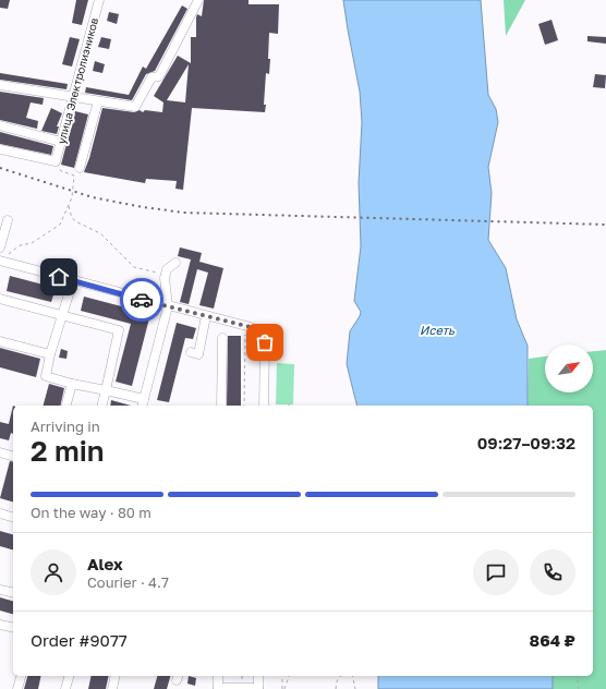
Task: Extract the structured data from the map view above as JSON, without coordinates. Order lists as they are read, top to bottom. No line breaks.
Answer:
{"streets":{"street":["улица Электролизников"]},"water":["Исеть"],"north":"top right","page":{"heading":["2 min","Arriving in","09:27–09:32"],"panel":["Alex","Courier · 4.7","Order #9077","864 ₽"],"bar":"On the way · 80 m"}}
